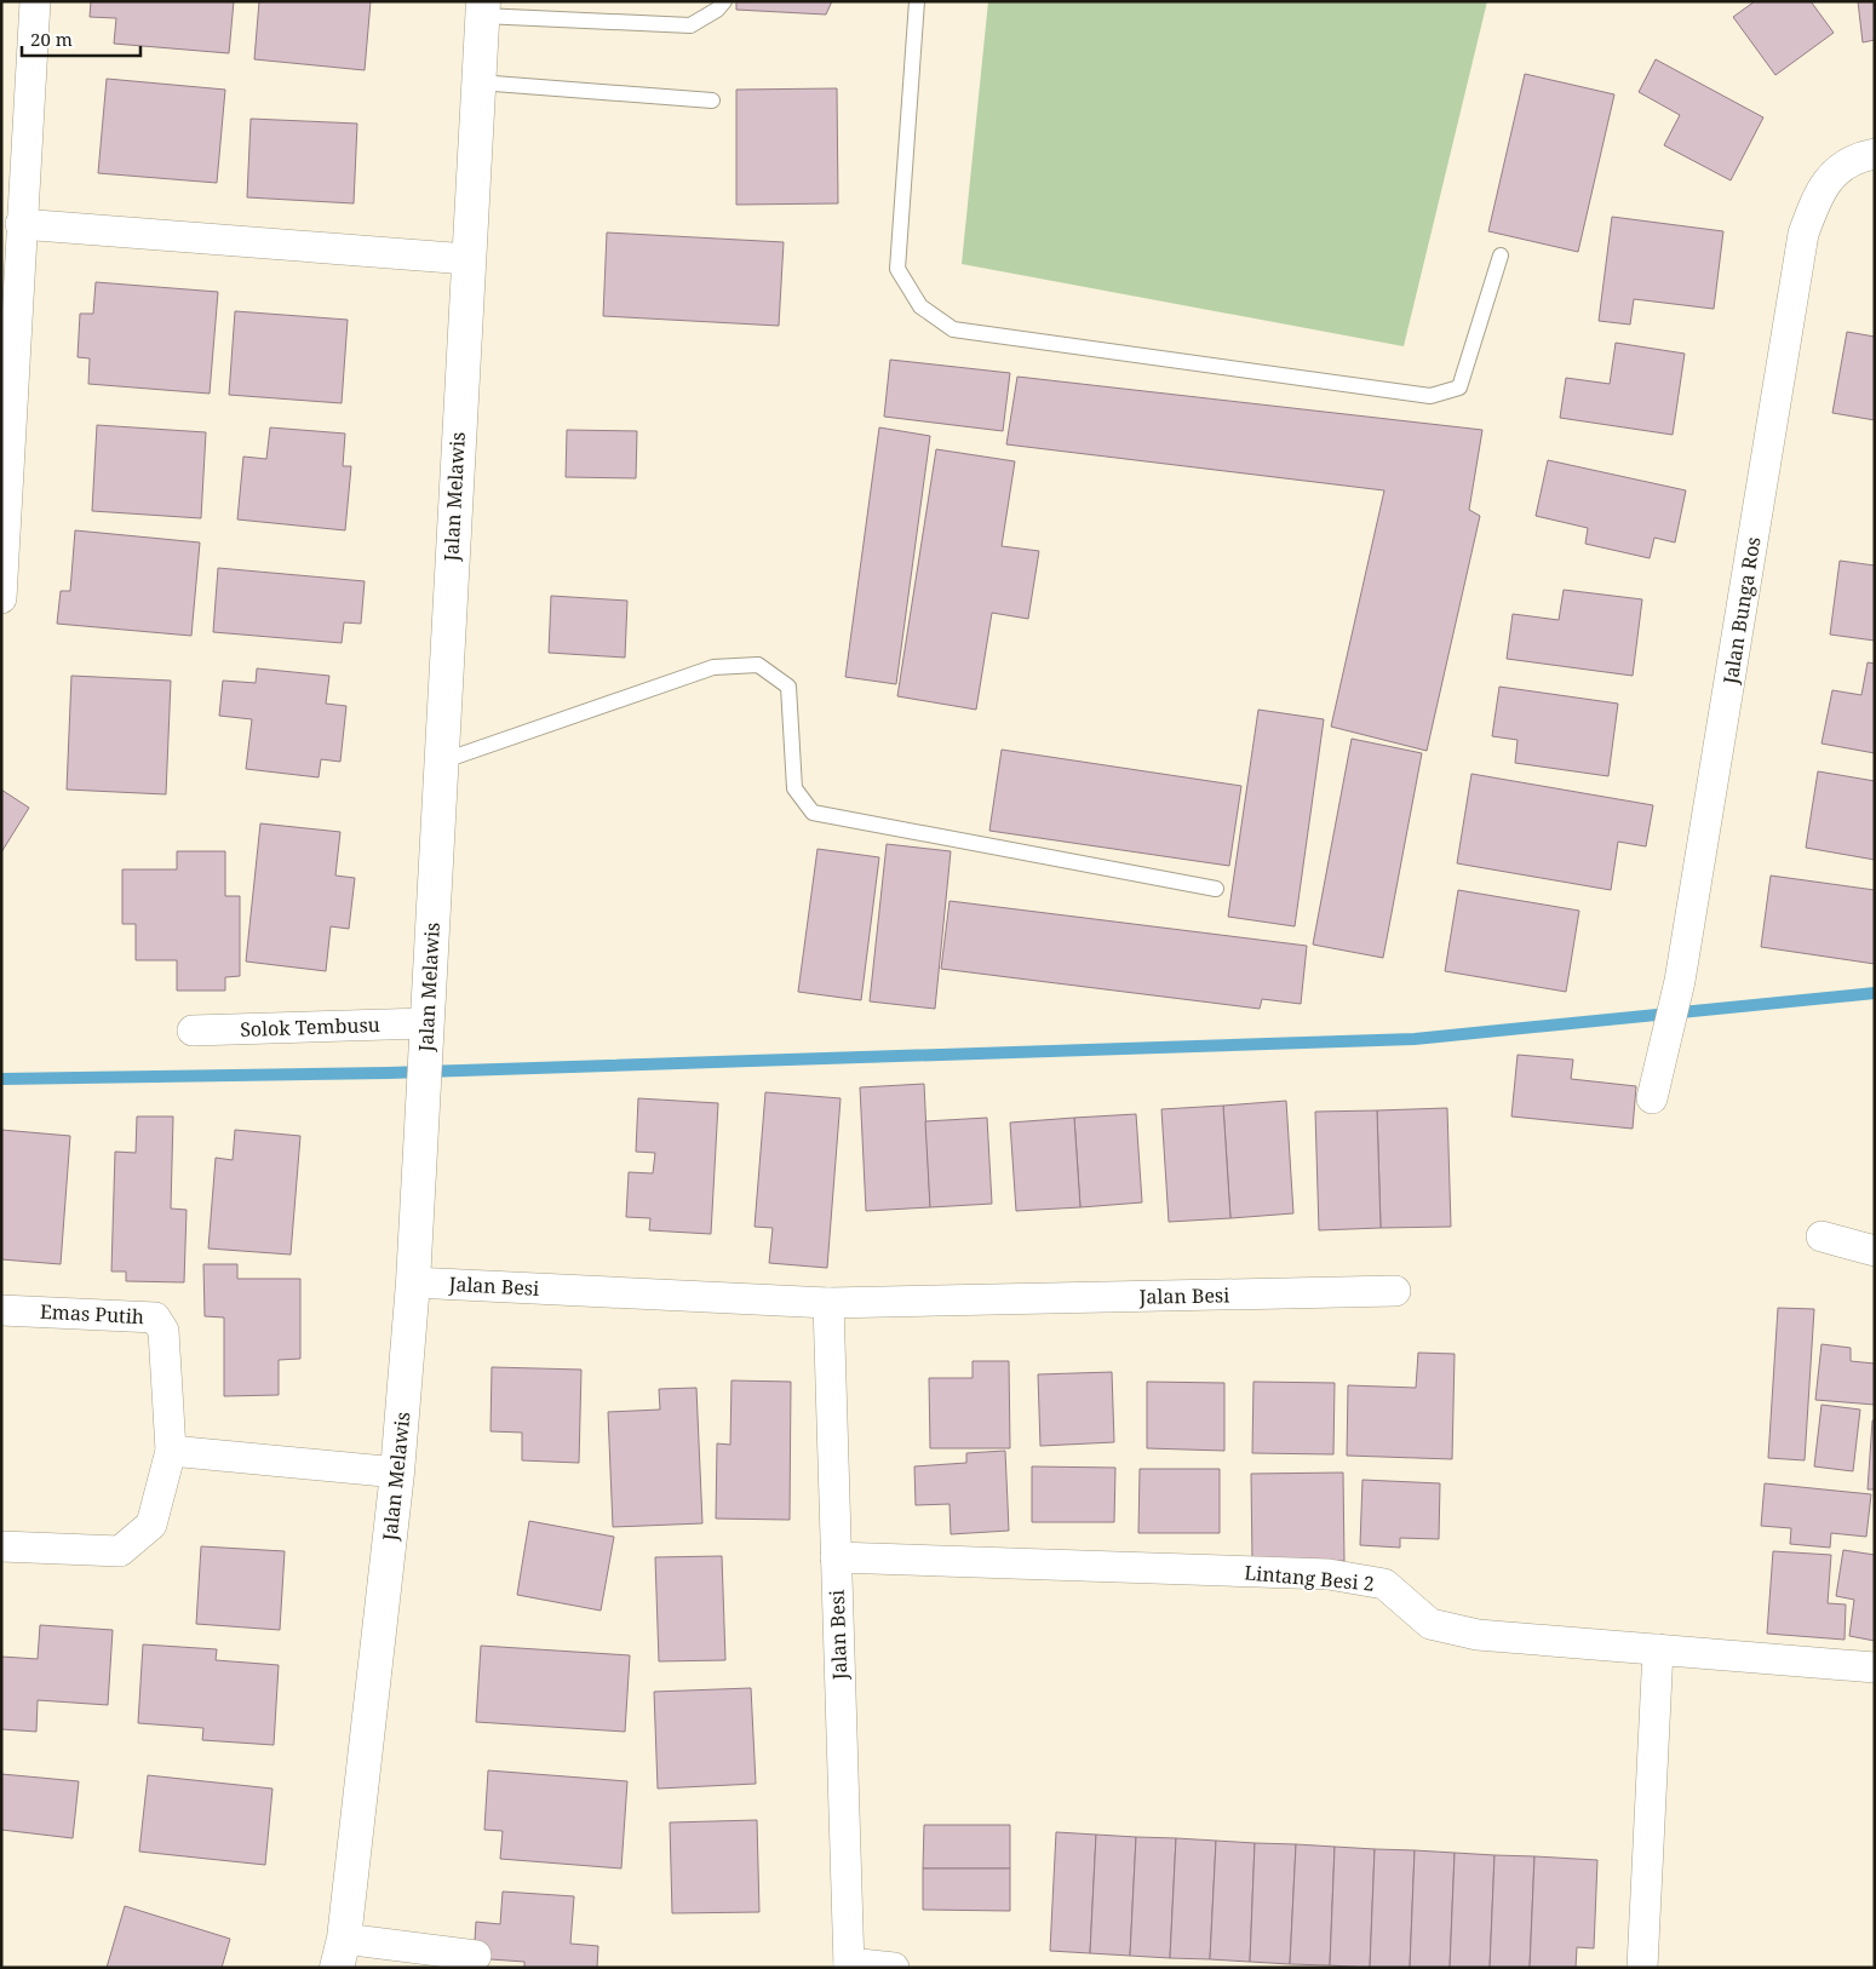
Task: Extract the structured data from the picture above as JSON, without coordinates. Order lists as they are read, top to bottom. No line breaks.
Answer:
{"streets":{"street":["Jalan Melawis","Jalan Bunga Ros","Solok Tembusu","Jalan Besi","Emas Putih","Lintang Besi 2"]},"crossings":[["Jalan Melawis","Solok Tembusu"],["Jalan Melawis","Jalan Besi"],["Jalan Besi","Lintang Besi 2"]],"scale_bar":"20 m"}
